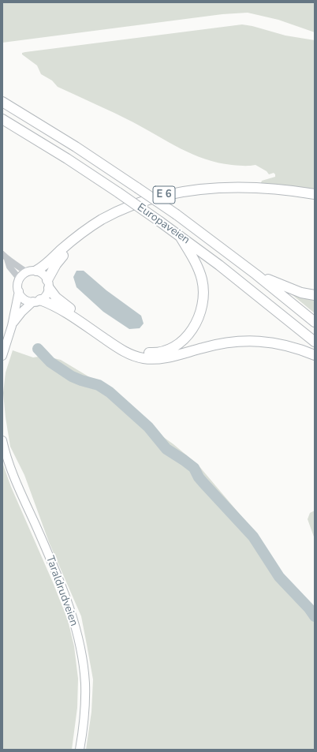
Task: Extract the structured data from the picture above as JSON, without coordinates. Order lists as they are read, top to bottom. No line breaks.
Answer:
{"streets":{"highway":["E 6","Europaveien"],"main road":["Taraldrudveien"]},"crossings":[["E 6","Europaveien"]]}
